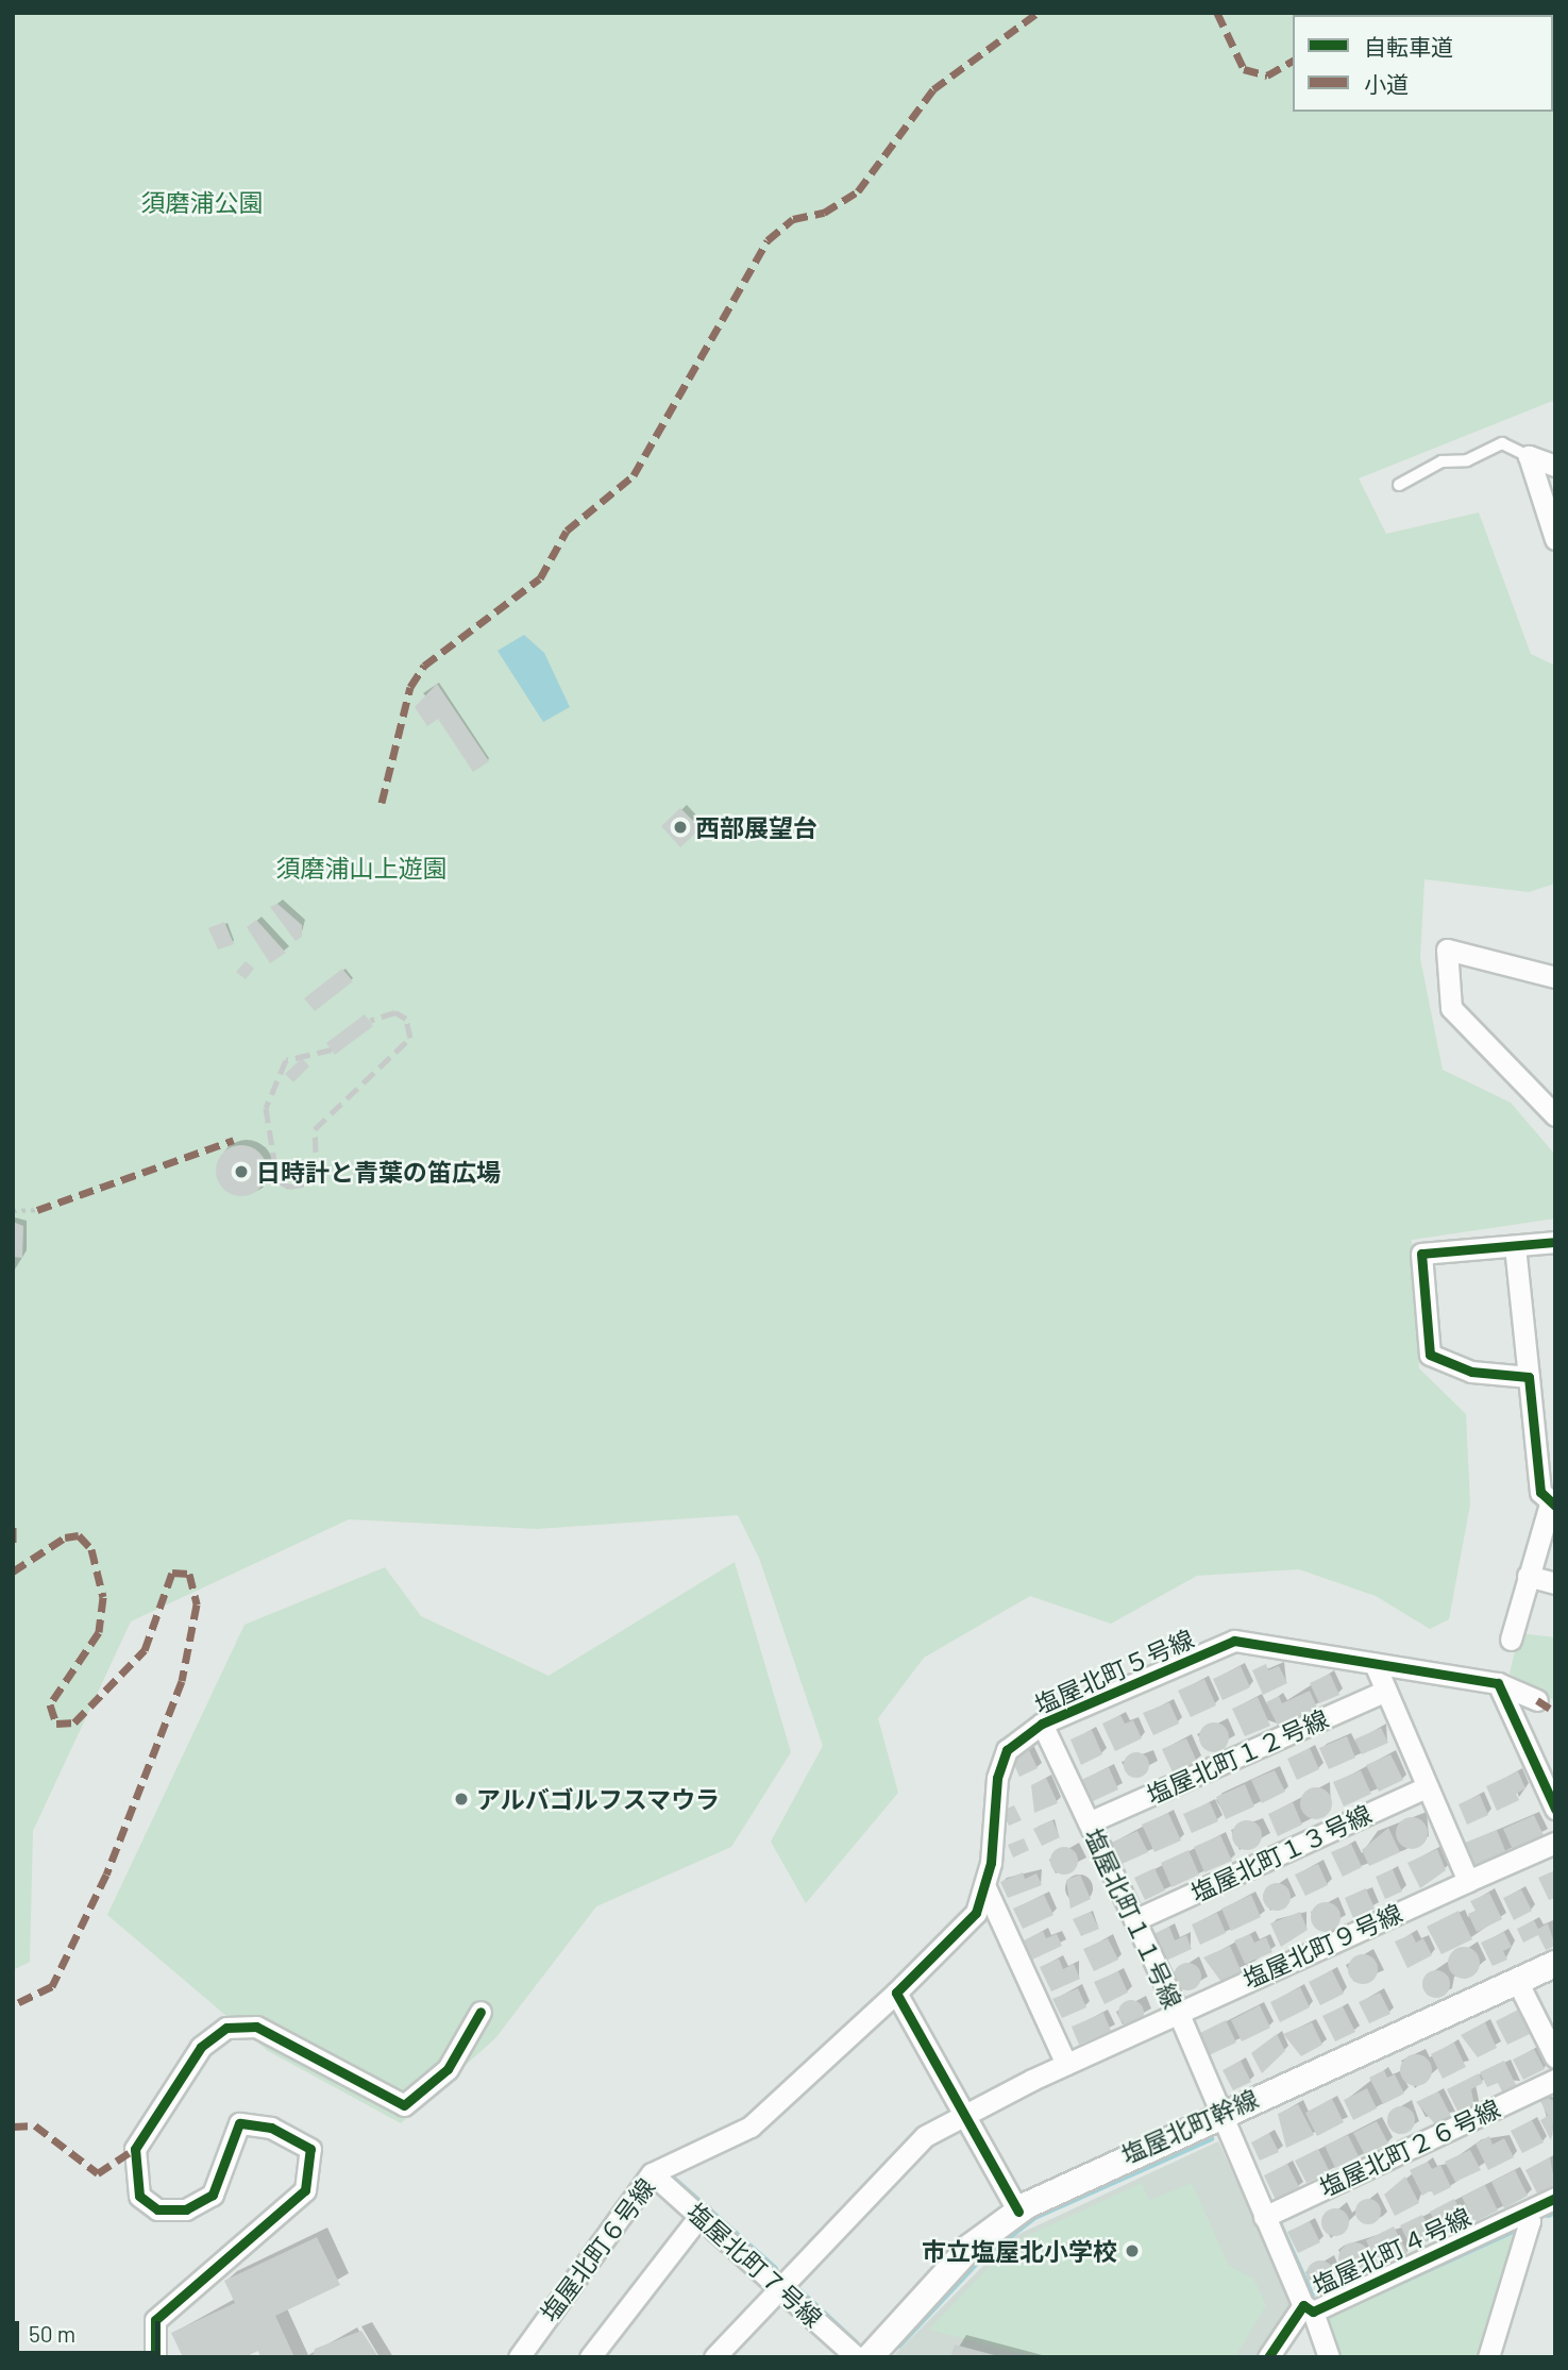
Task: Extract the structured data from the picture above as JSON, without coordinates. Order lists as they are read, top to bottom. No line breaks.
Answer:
{"streets":{"street":["塩屋北町５号線","塩屋北町１２号線","塩屋北町１３号線","塩屋北町１１号線","塩屋北町９号線","塩屋北町幹線","塩屋北町２６号線","塩屋北町６号線","塩屋北町４号線","塩屋北町７号線"]},"crossings":[["塩屋北町５号線","塩屋北町１１号線"],["塩屋北町５号線","塩屋北町６号線"],["塩屋北町１２号線","塩屋北町１１号線"],["塩屋北町１３号線","塩屋北町１１号線"],["塩屋北町１１号線","塩屋北町９号線"],["塩屋北町１１号線","塩屋北町幹線"],["塩屋北町１１号線","塩屋北町２６号線"],["塩屋北町１１号線","塩屋北町４号線"],["塩屋北町６号線","塩屋北町７号線"]],"parks":["須磨浦公園","須磨浦山上遊園"],"places":["西部展望台","日時計と青葉の笛広場","アルバゴルフスマウラ","市立塩屋北小学校"],"legend":["自転車道","小道"],"scale_bar":"50 m"}
